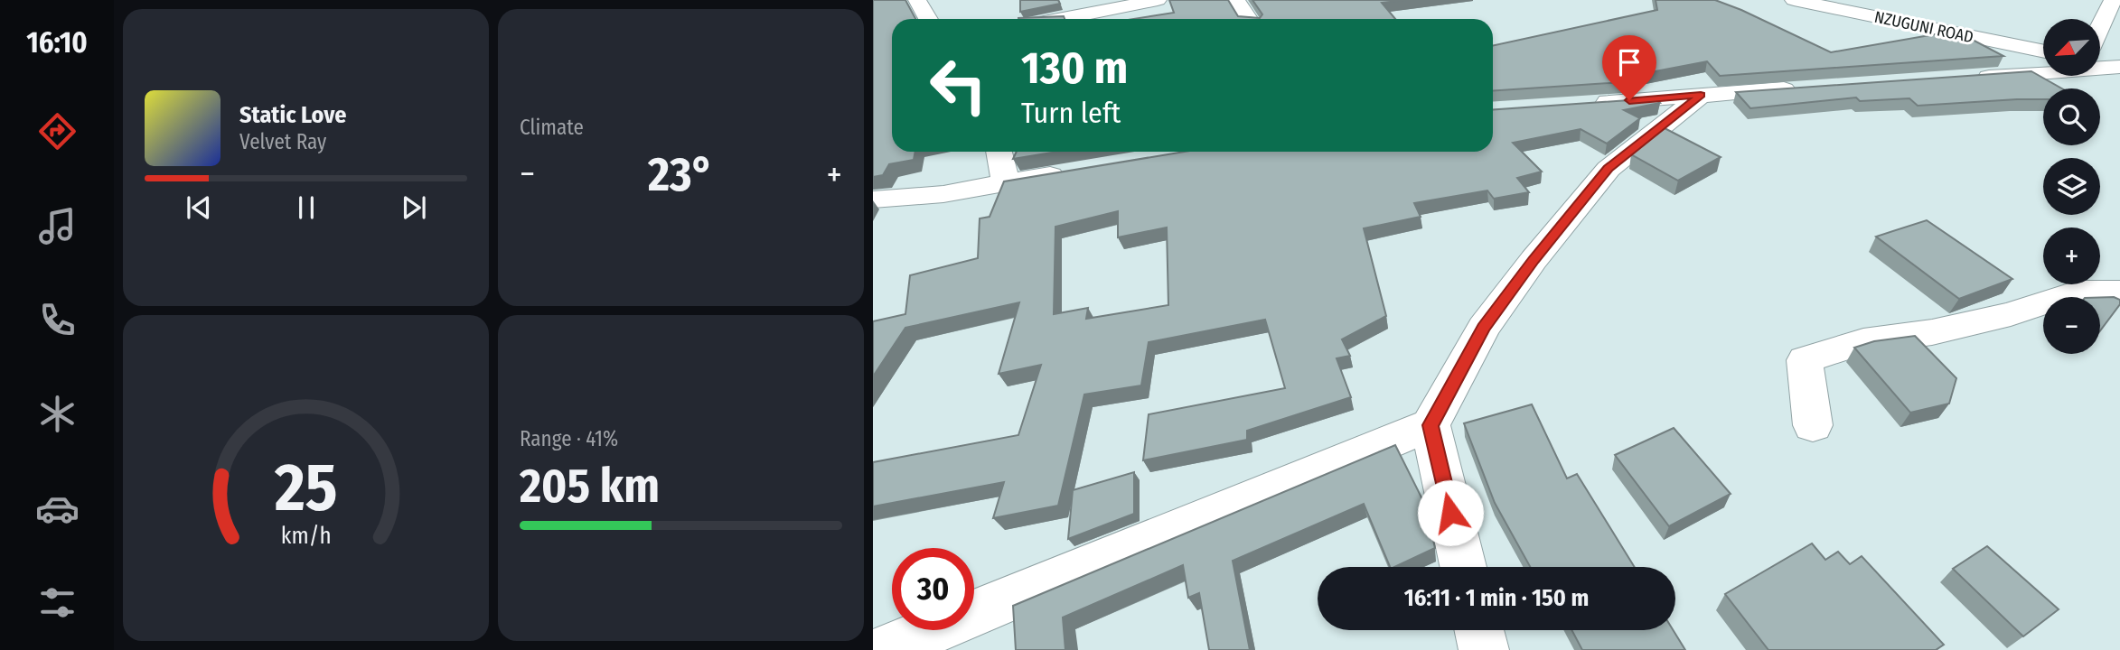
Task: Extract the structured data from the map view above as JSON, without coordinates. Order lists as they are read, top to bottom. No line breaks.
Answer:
{"streets":{"street":["NZUGUNI ROAD"]},"north":"bottom left","page":{"tabs":"16:10","tile":["Climate",["Range · 41%","205 km"]],"map_buttons":["+","−"],"turn":["130 m","Turn left"],"song":["Static Love","Velvet Ray"],"heat":["−","23°","+"],"limit":"30","trip":"16:11 · 1 min · 150 m","gauge":["25","km/h"]}}
